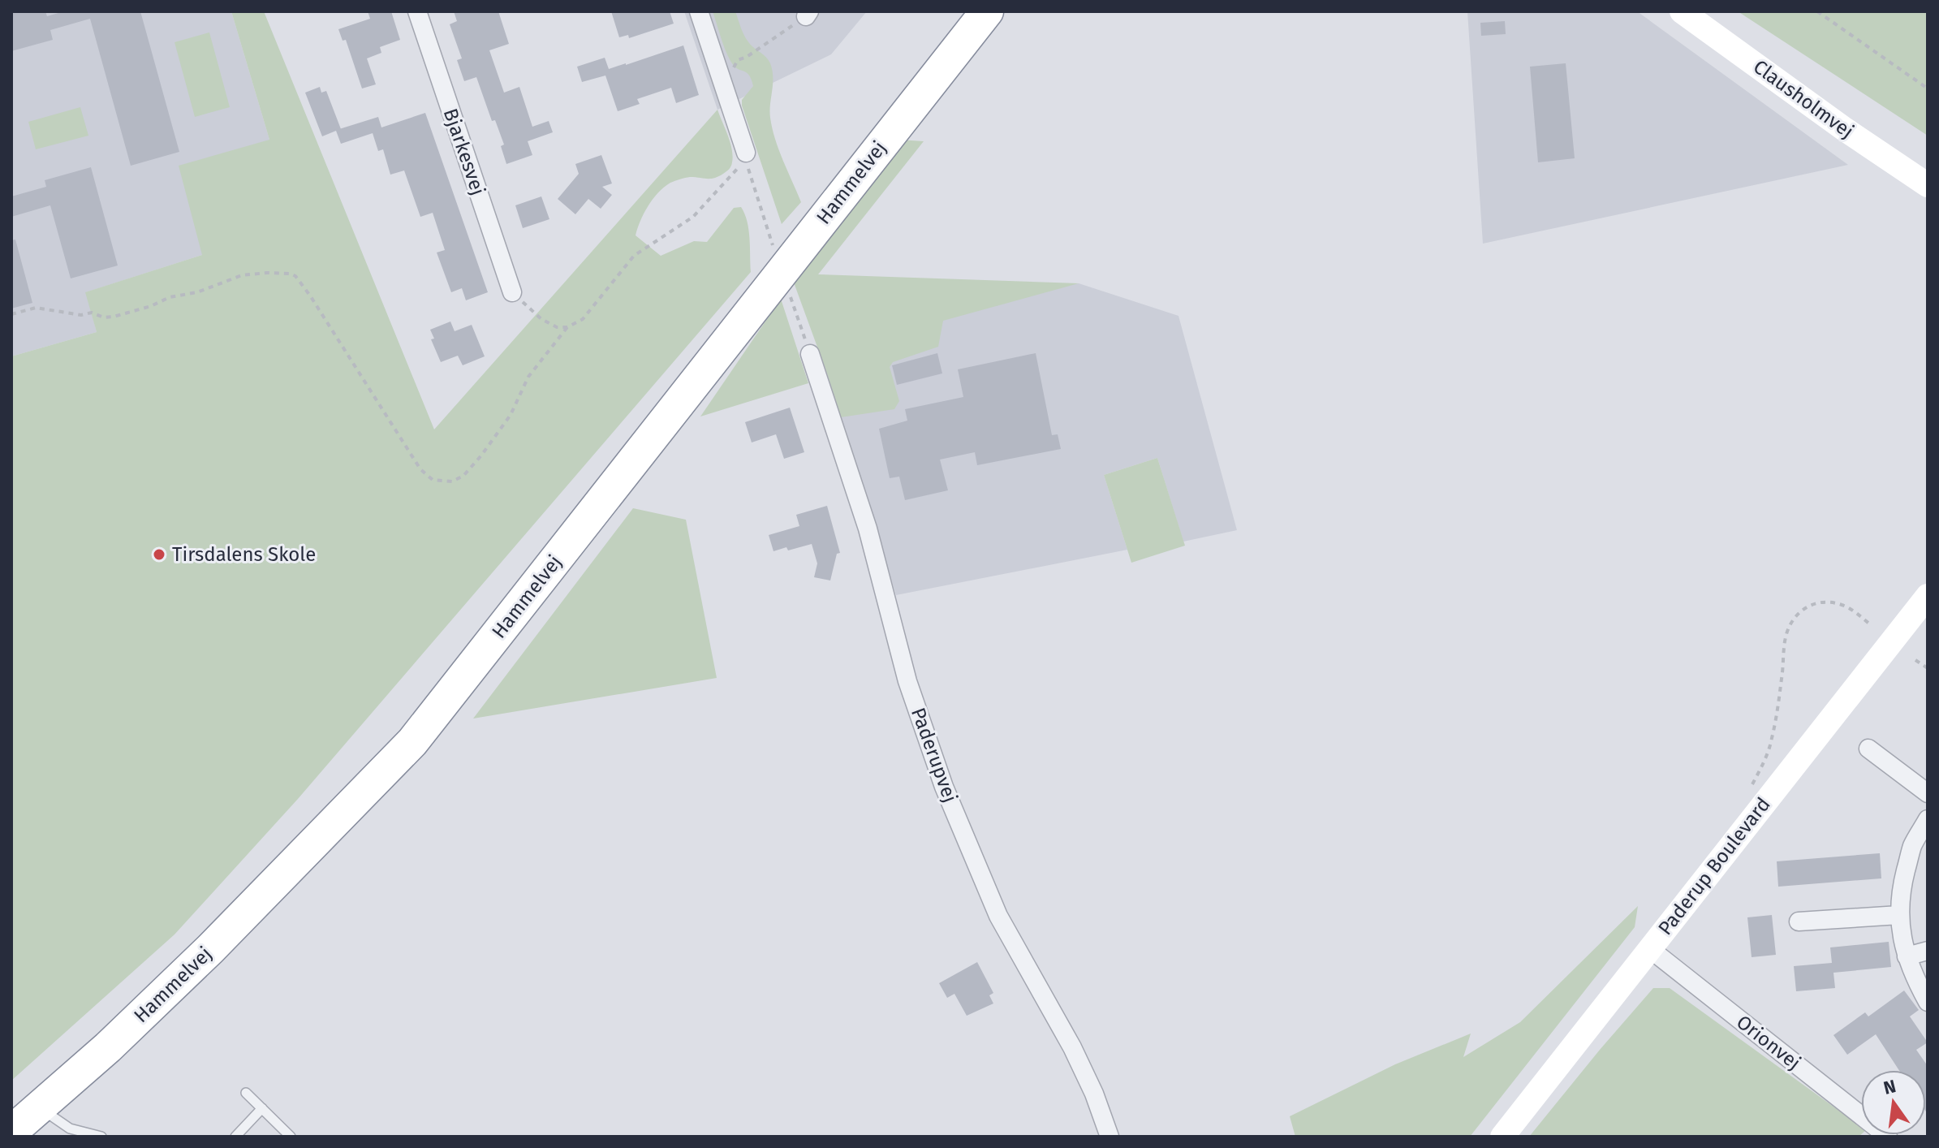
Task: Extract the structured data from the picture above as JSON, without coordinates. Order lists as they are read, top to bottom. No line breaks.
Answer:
{"streets":{"highway":["Hammelvej"],"street":["Clausholmvej","Bjarkesvej","Paderupvej","Paderup Boulevard","Orionvej"]},"crossings":[["Paderup Boulevard","Orionvej"]],"places":["Tirsdalens Skole"],"north":"top"}
